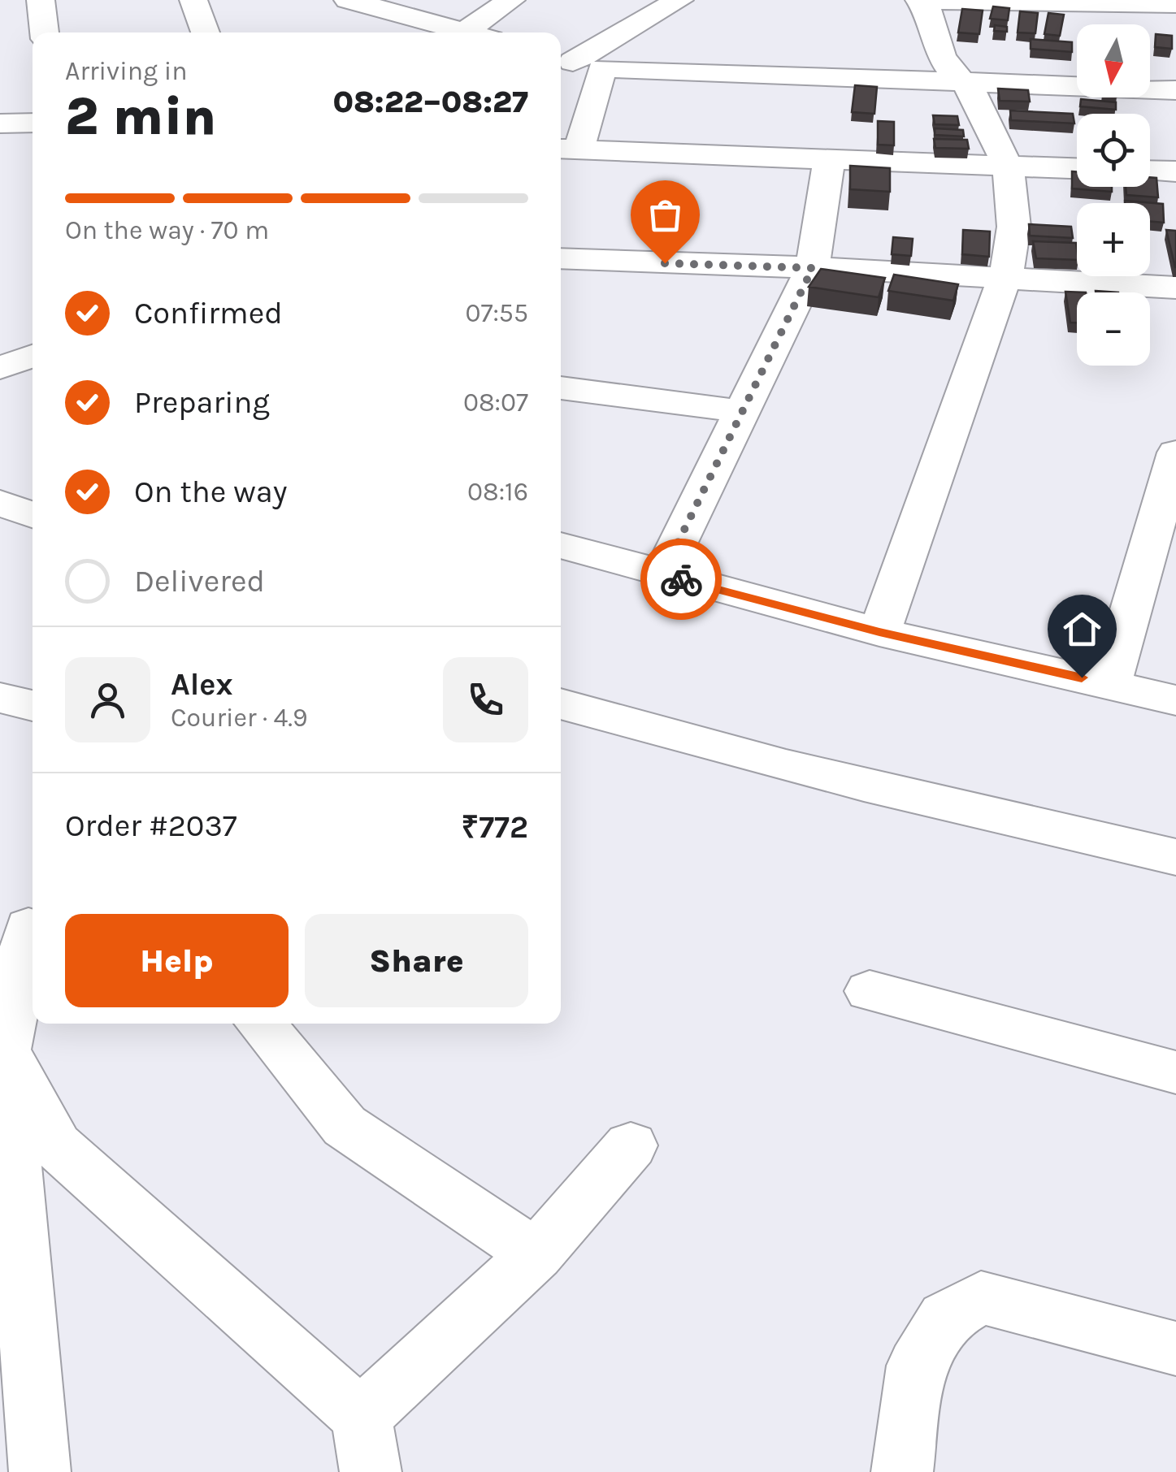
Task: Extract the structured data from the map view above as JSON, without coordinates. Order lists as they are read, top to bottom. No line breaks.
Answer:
{"north":"bottom","page":{"map_buttons":["+","−"],"heading":["2 min","Arriving in","08:22–08:27"],"panel":["Alex","Courier · 4.9","Order #2037","₹772"],"bar":"On the way · 70 m","list":[["Confirmed","07:55"],["Preparing","08:07"],["On the way","08:16"],"Delivered"],"buttons":["Help","Share"]}}
